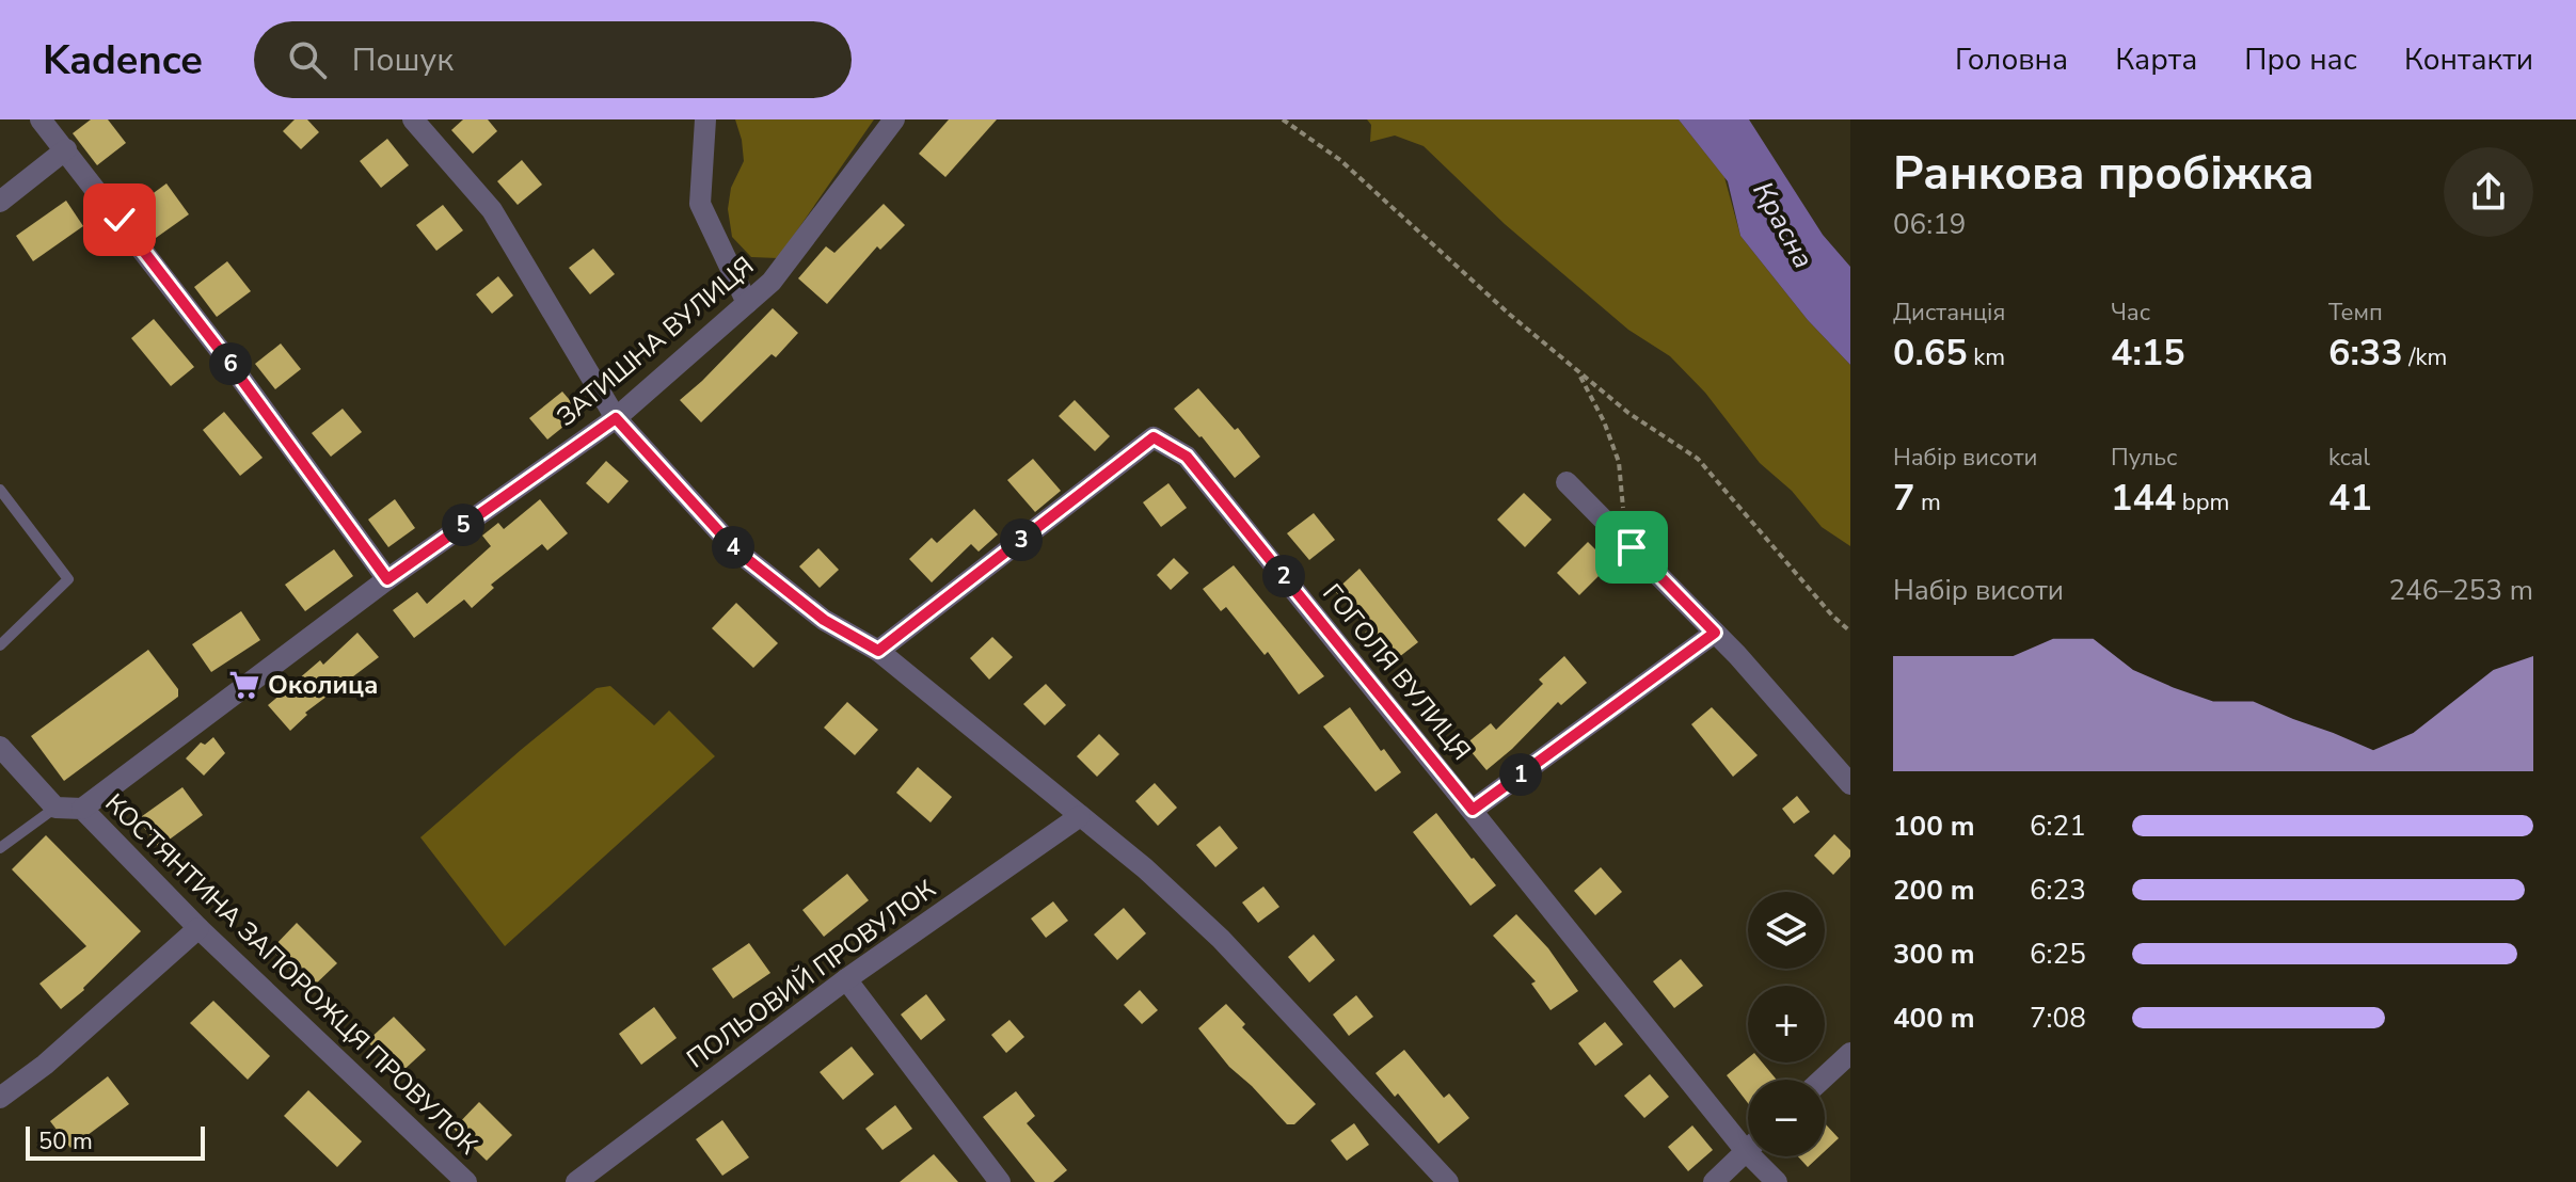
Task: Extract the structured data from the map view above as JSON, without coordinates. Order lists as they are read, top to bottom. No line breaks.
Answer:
{"streets":{"street":["ЗАТИШНА ВУЛИЦЯ","ГОГОЛЯ ВУЛИЦЯ","КОСТЯНТИНА ЗАПОРОЖЦЯ ПРОВУЛОК","ПОЛЬОВИЙ ПРОВУЛОК"]},"crossings":[["ЗАТИШНА ВУЛИЦЯ","КОСТЯНТИНА ЗАПОРОЖЦЯ ПРОВУЛОК"]],"water":["Красна"],"places":{"supermarket":["Околица"]},"scale_bar":"50 m","page":{"header":"Kadence","search":"Пошук","nav":["Головна","Карта","Про нас","Контакти"],"heading":["Ранкова пробіжка","06:19"],"stats":[["Дистанція","0.65 km"],["Час","4:15"],["Темп","6:33 /km"],["Набір висоти","7 m"],["Пульс","144 bpm"],["kcal","41"]],"pins":["6","5","3","4","2","1"],"chart":["Набір висоти","246–253 m"],"list":[{"name":"100 m","note":"6:21"},{"name":"200 m","note":"6:23"},{"name":"300 m","note":"6:25"},{"name":"400 m","note":"7:08"}],"map_buttons":["+","−"],"scale":"50 m"}}
